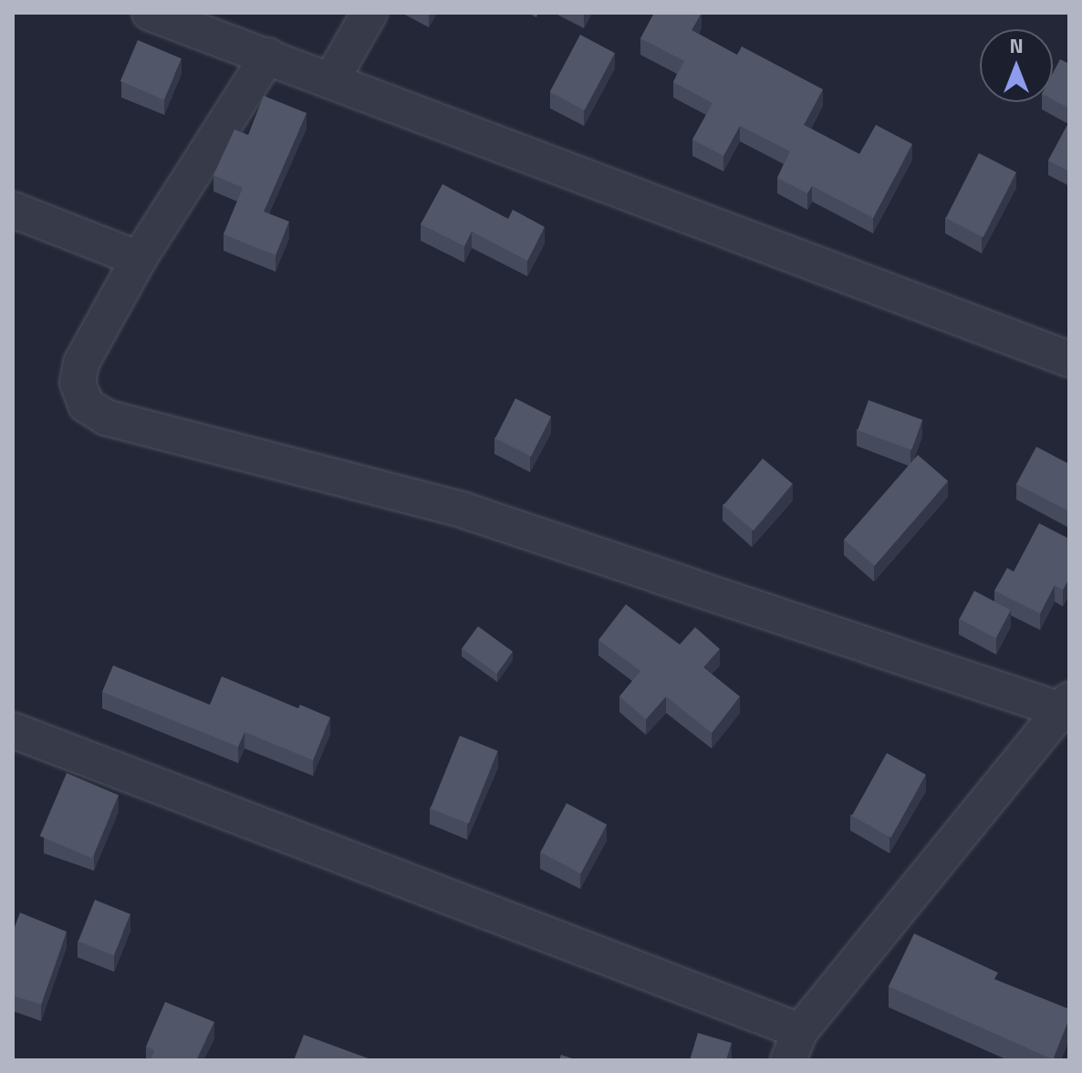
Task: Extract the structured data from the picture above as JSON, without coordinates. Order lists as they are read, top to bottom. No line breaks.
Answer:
{"north":"top"}
